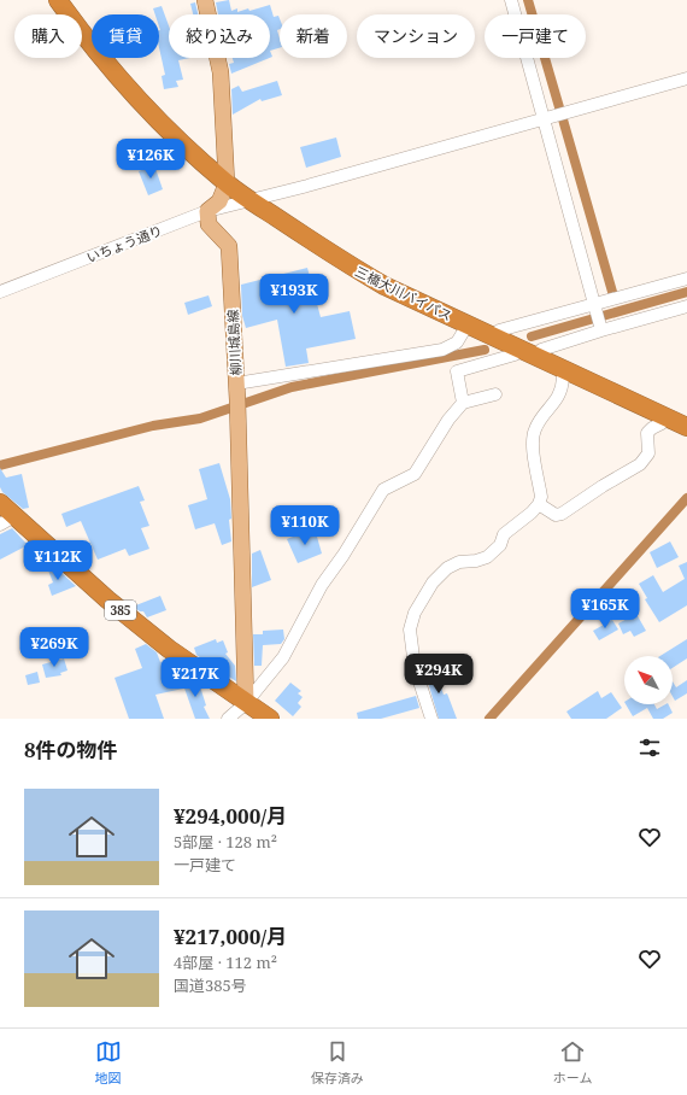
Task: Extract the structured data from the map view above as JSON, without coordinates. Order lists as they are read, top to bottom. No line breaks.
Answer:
{"streets":{"highway":["三橋大川バイパス","385"],"main road":["柳川城島線"],"street":["いちょう通り"]},"crossings":[["いちょう通り","三橋大川バイパス"],["いちょう通り","柳川城島線"],["柳川城島線","385"]],"north":"top left","page":{"chip":["購入","賃貸","絞り込み","新着","マンション","一戸建て"],"price":["¥126K","¥193K","¥110K","¥112K","¥165K","¥269K","¥294K","¥217K"],"heading":"8件の物件","list":[{"name":"¥294,000/月","note":"5部屋 · 128 m² · 一戸建て"},{"name":"¥217,000/月","note":"4部屋 · 112 m² · 国道385号"}],"tabs":["地図","保存済み","ホーム"]}}
